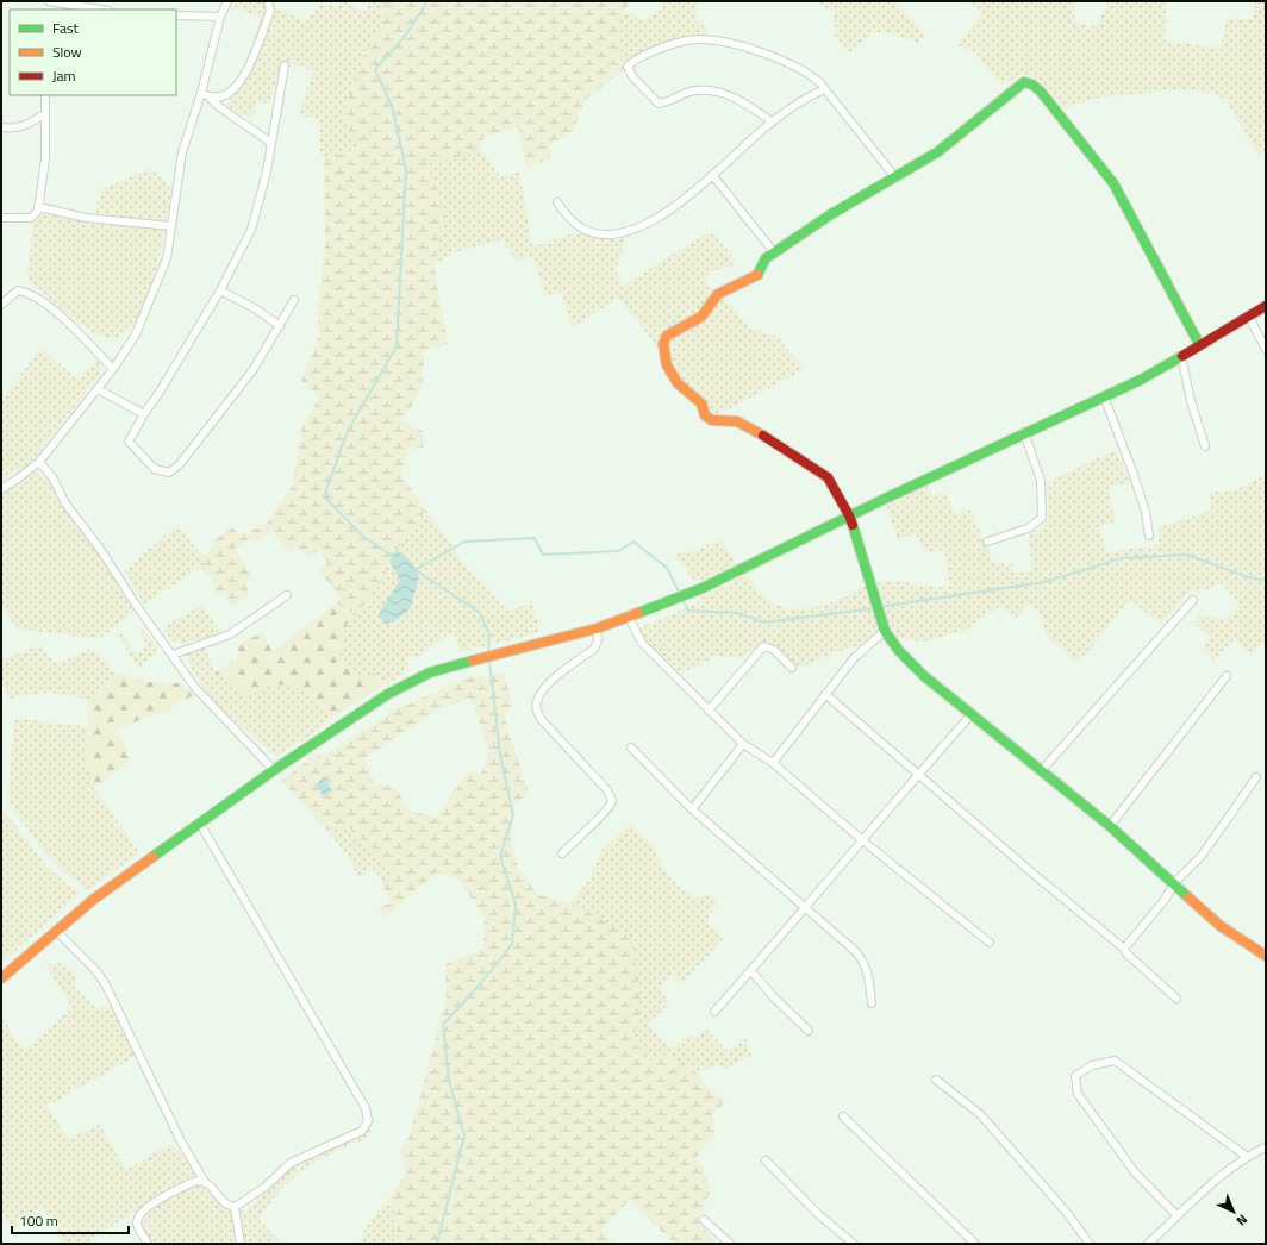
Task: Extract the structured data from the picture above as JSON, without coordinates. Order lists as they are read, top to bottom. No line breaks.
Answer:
{"legend":["Fast","Slow","Jam"],"scale_bar":"100 m","north":"bottom right"}
